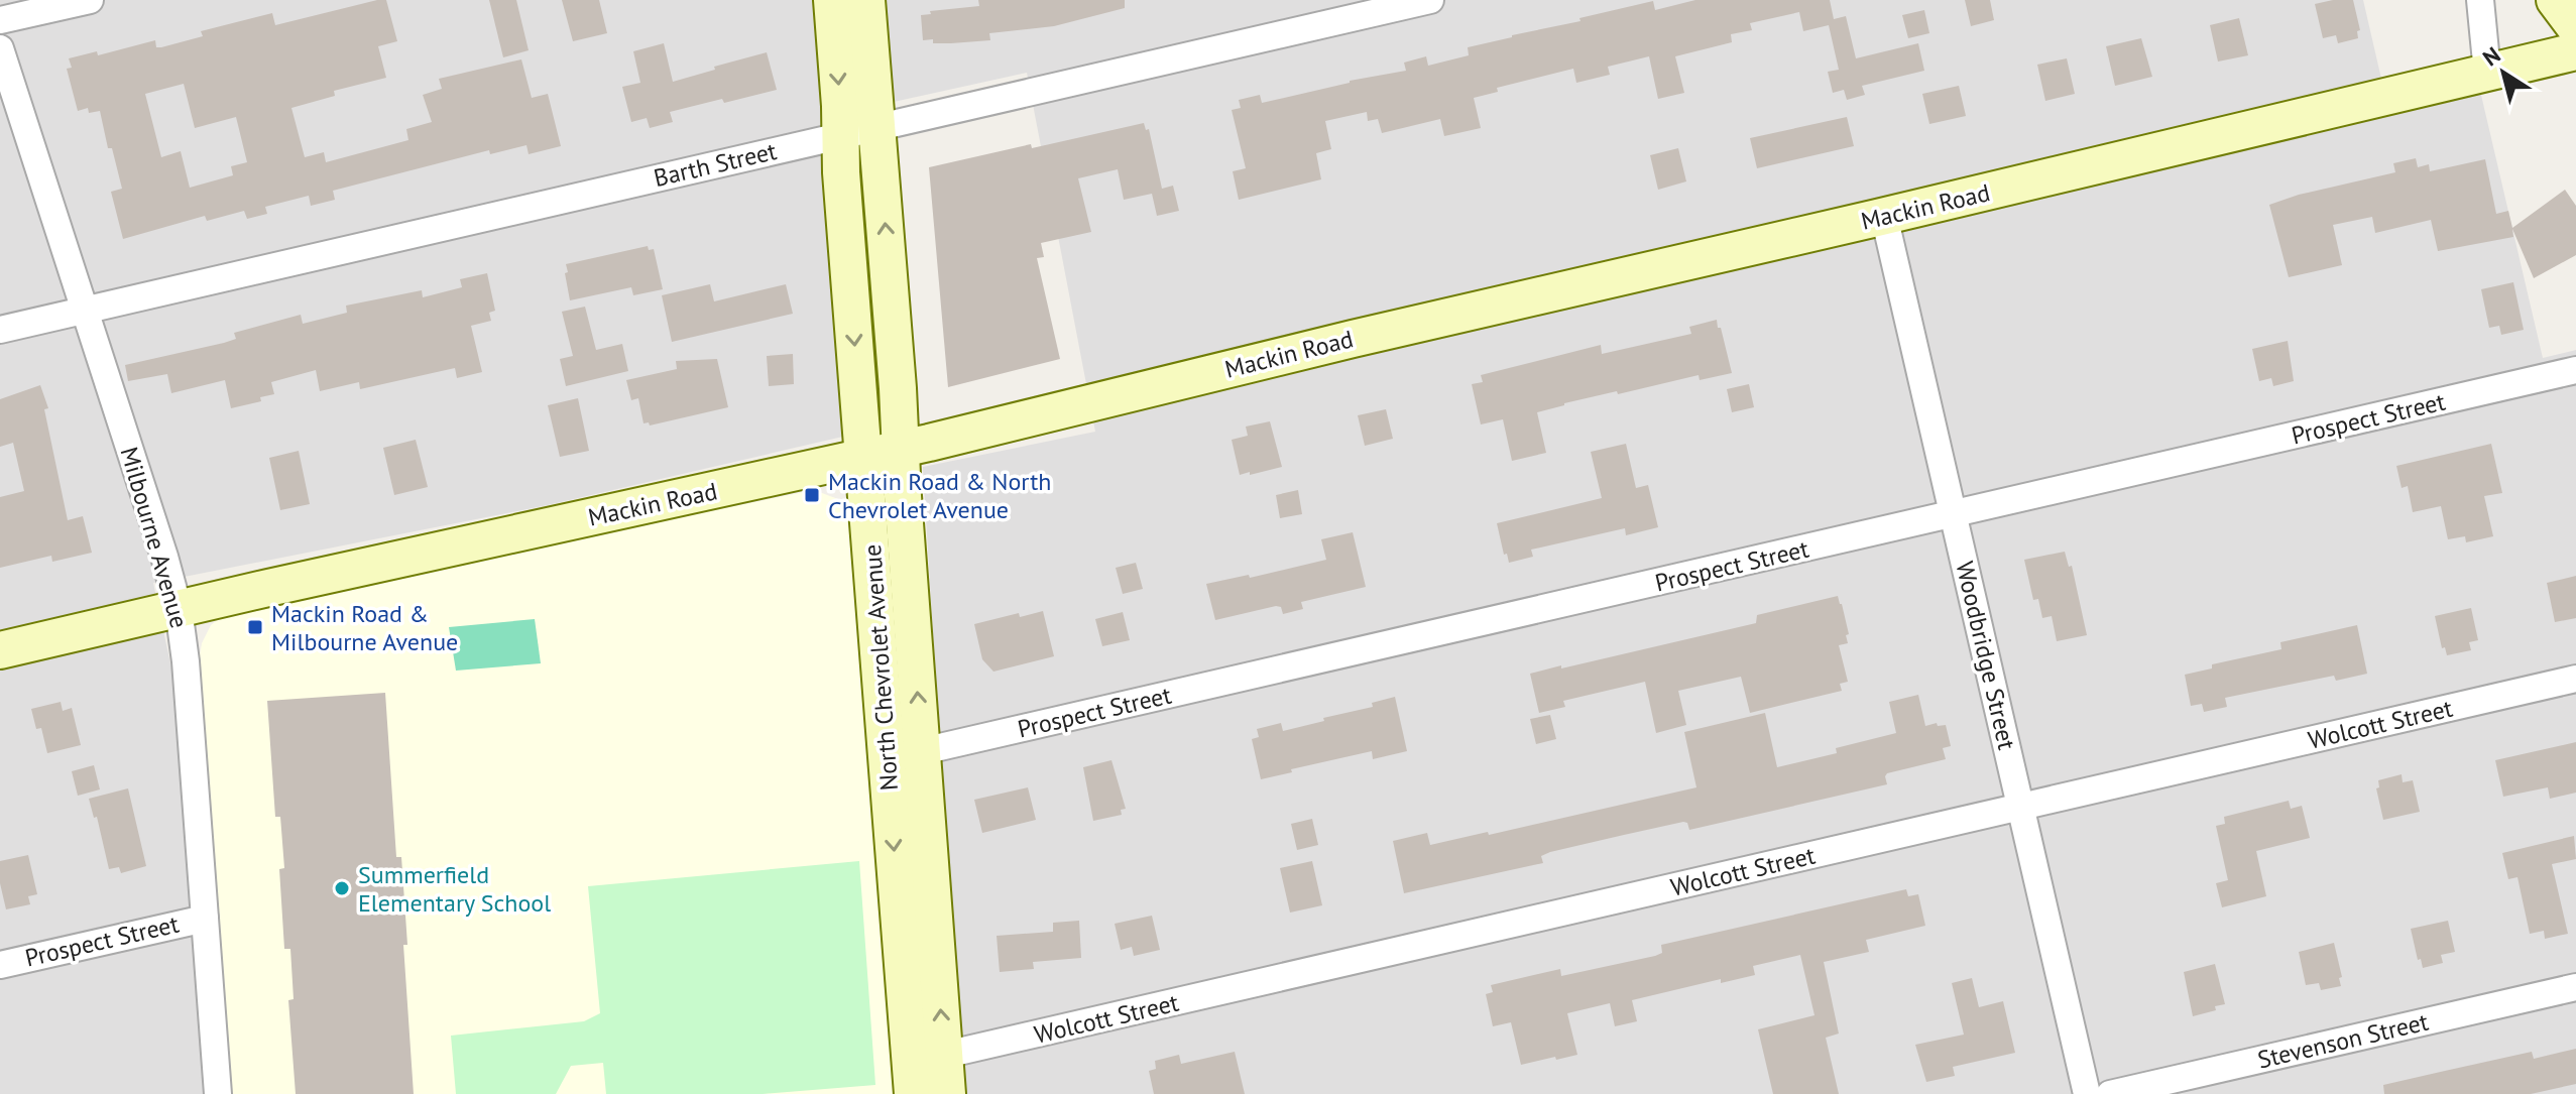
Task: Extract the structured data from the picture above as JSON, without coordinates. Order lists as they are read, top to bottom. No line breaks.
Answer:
{"streets":{"street":["Barth Street","Mackin Road","Prospect Street","Milbourne Avenue","Woodbridge Street","North Chevrolet Avenue","Wolcott Street","Stevenson Street"]},"crossings":[["Barth Street","Milbourne Avenue"],["Barth Street","North Chevrolet Avenue"],["Mackin Road","Milbourne Avenue"],["Mackin Road","Woodbridge Street"],["Mackin Road","North Chevrolet Avenue"],["Prospect Street","Milbourne Avenue"],["Prospect Street","Woodbridge Street"],["Prospect Street","North Chevrolet Avenue"],["Woodbridge Street","Wolcott Street"],["North Chevrolet Avenue","Wolcott Street"]],"places":{"transit":["Mackin Road & North Chevrolet Avenue","Mackin Road & Milbourne Avenue"],"other":["Summerfield Elementary School"]},"north":"top left"}
